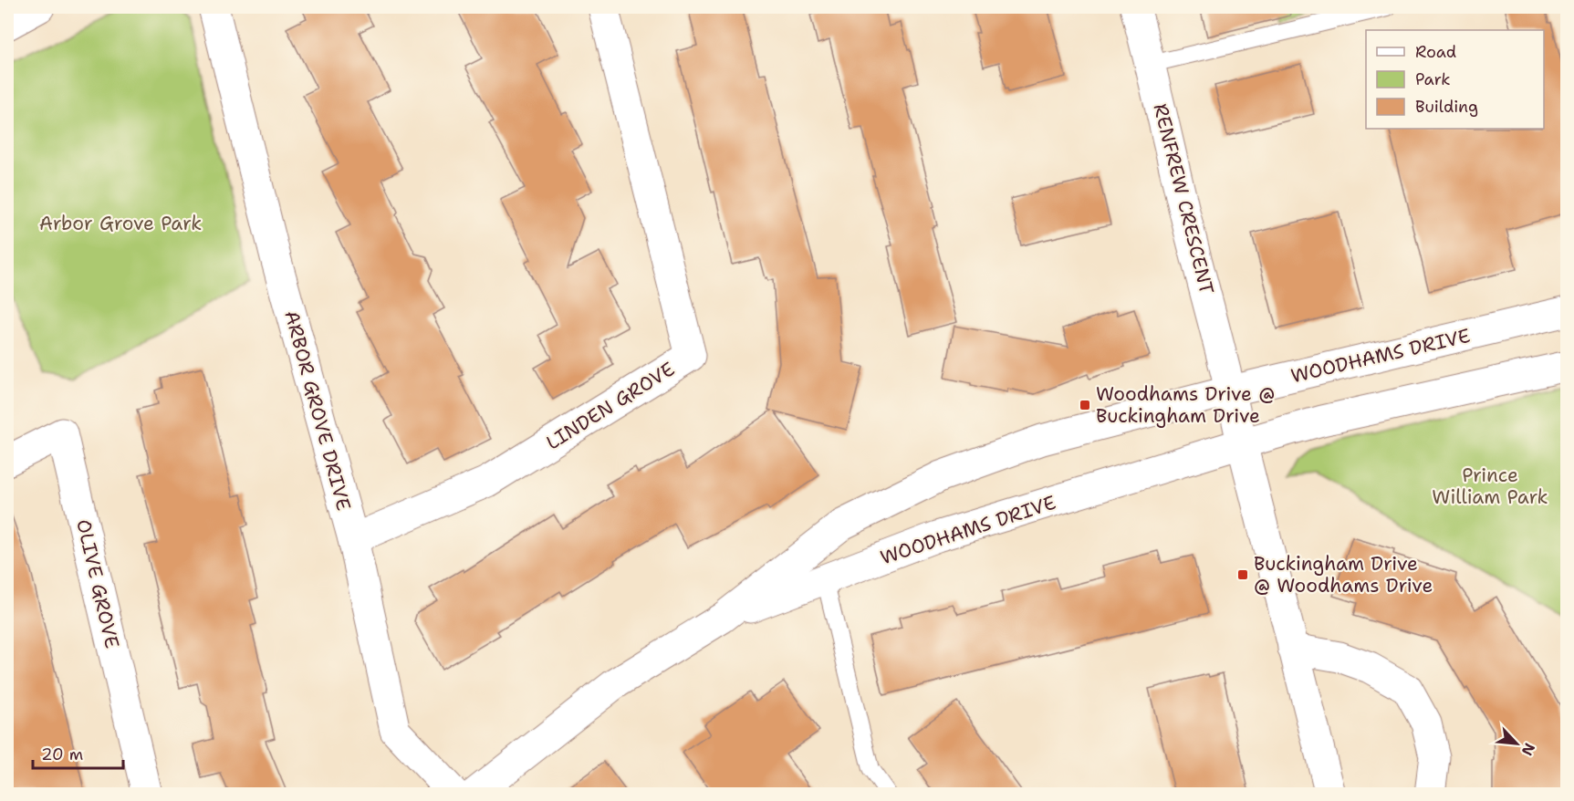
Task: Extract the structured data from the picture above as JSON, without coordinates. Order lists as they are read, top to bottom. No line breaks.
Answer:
{"streets":{"street":["RENFREW CRESCENT","WOODHAMS DRIVE","LINDEN GROVE","ARBOR GROVE DRIVE","OLIVE GROVE"]},"crossings":[["RENFREW CRESCENT","WOODHAMS DRIVE"],["LINDEN GROVE","ARBOR GROVE DRIVE"]],"parks":["Arbor Grove Park","Prince William Park"],"places":{"transit":["Woodhams Drive @ Buckingham Drive","Buckingham Drive @ Woodhams Drive"]},"legend":["Road","Park","Building"],"scale_bar":"20 m","north":"bottom right"}
